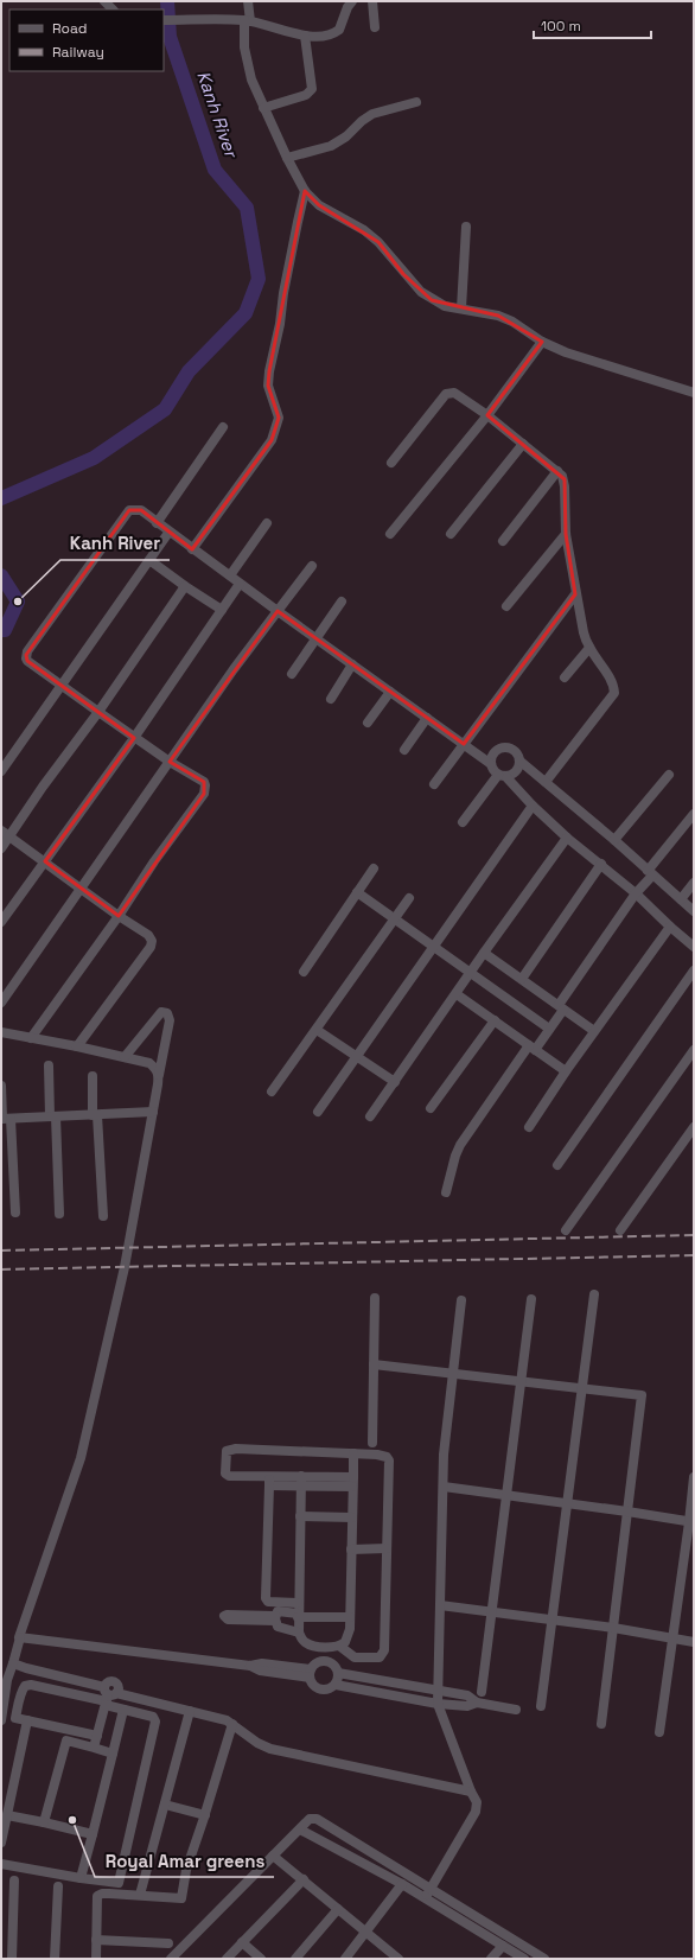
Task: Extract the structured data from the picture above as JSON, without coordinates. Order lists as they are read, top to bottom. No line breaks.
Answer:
{"water":["Kanh River"],"places":["Kanh River","Royal Amar greens"],"legend":["Road","Railway"],"scale_bar":"100 m"}
